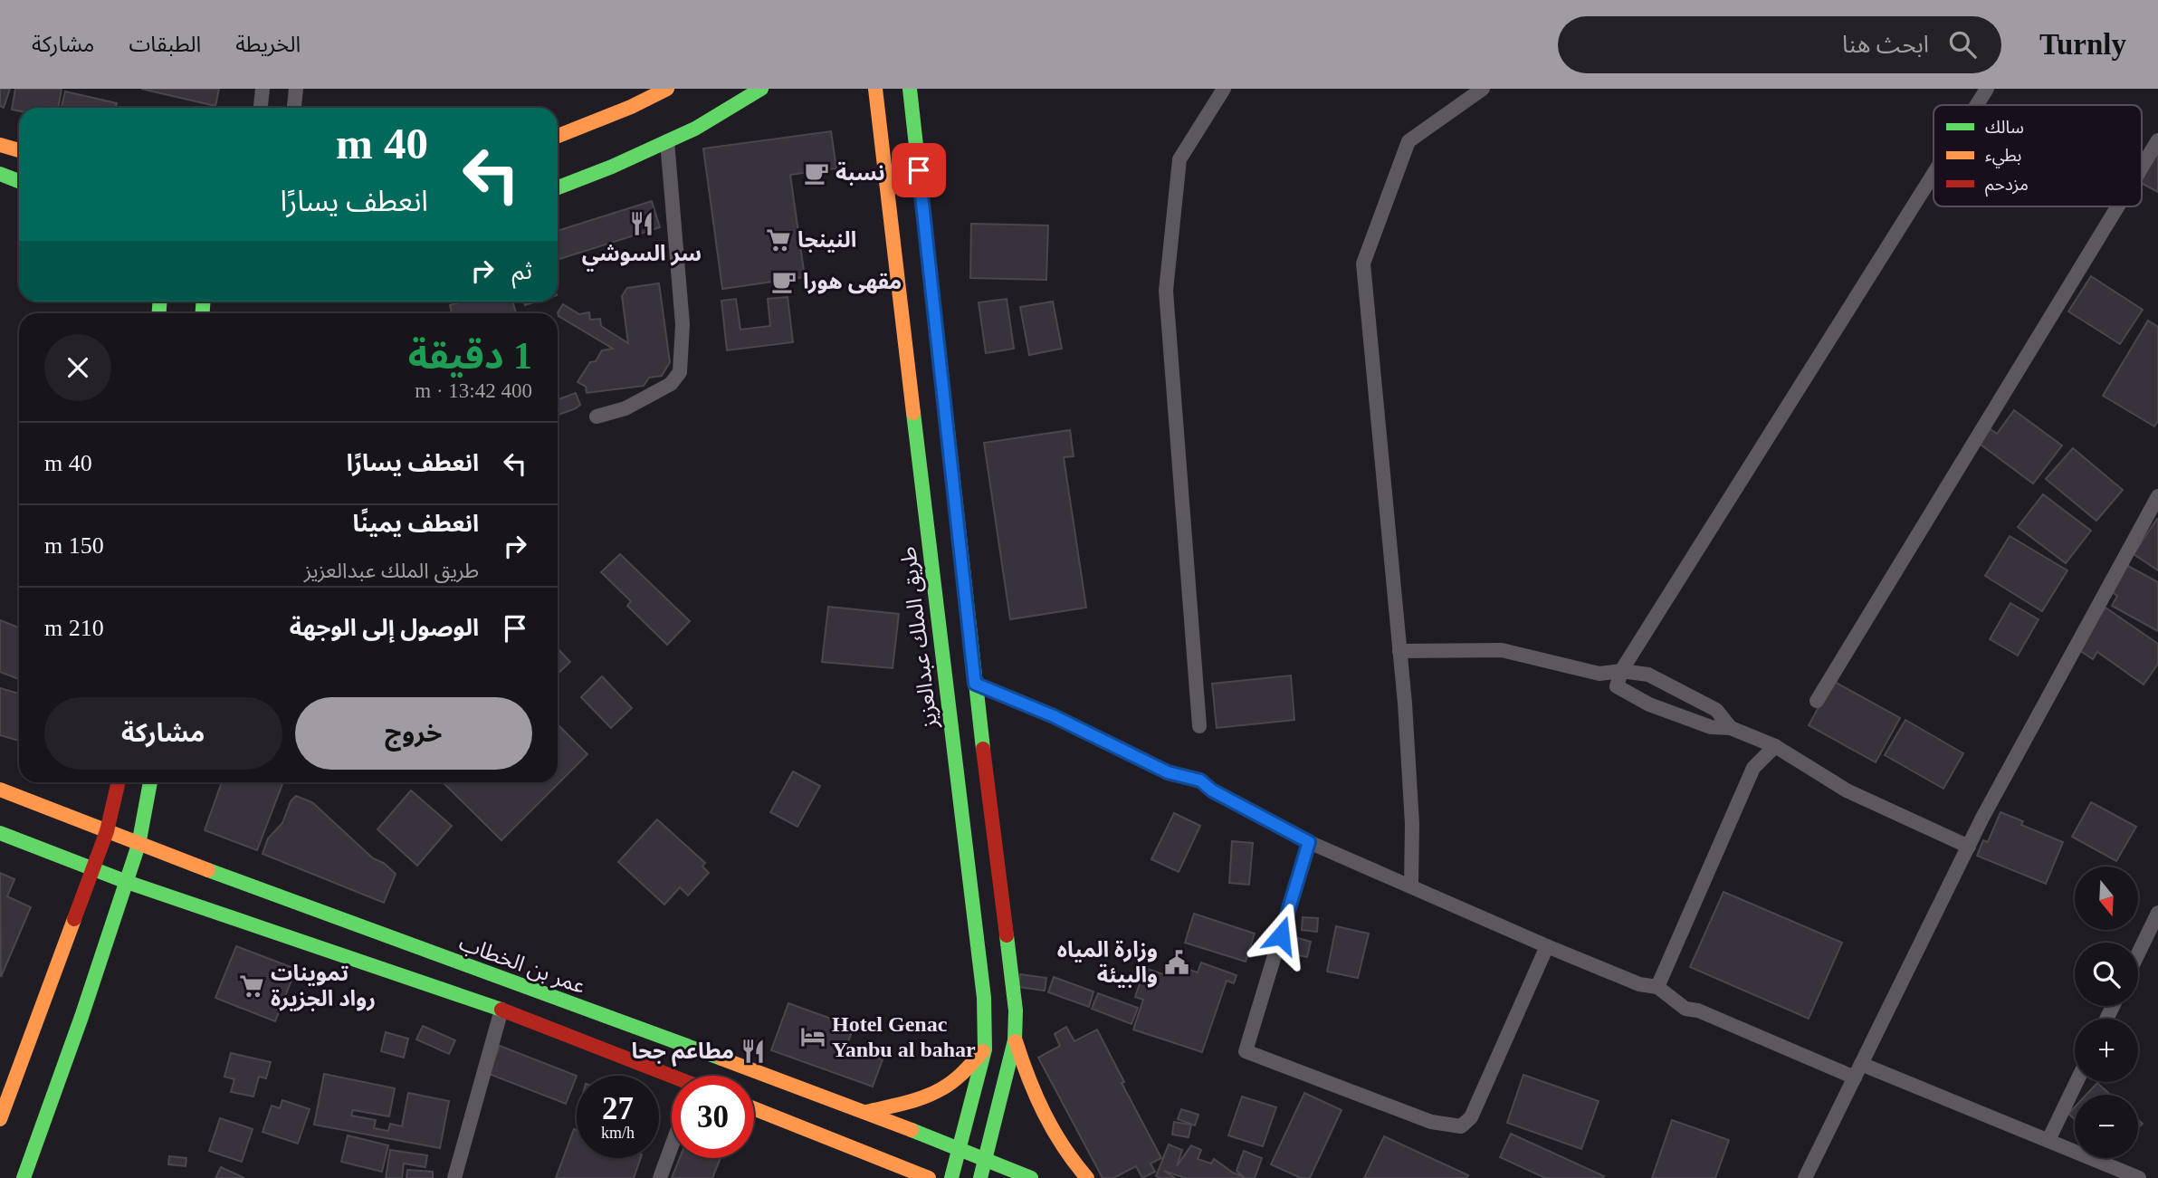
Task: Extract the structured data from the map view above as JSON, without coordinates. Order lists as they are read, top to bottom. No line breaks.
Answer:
{"streets":{"street":["طريق الملك عبدالعزيز","عمر بن الخطاب"]},"crossings":[["طريق الملك عبدالعزيز","عمر بن الخطاب"]],"places":{"cafe":["نسبة","مقهى هورا"],"restaurant":["سر السوشي","مطاعم جحا"],"supermarket":["النينجا","تموينات رواد الجزيرة"],"public building":["وزارة المياه والبيئة"],"hotel":["Hotel Genac Yanbu al bahar"]},"legend":["سالك","بطيء","مزدحم"],"north":"bottom","page":{"header":"Turnly","search":"ابحث هنا","nav":["الخريطة","الطبقات","مشاركة"],"turn":["40 m","انعطف يسارًا"],"then":"ثم","heading":["1 دقيقة","400 m · 13:42"],"list":[{"name":"انعطف يسارًا","value":"40 m"},{"name":"انعطف يمينًا","note":"طريق الملك عبدالعزيز","value":"150 m"},{"name":"الوصول إلى الوجهة","value":"210 m"}],"buttons":["خروج","مشاركة"],"map_buttons":["+","−"],"speed":"27 km/h","limit":"30"}}
